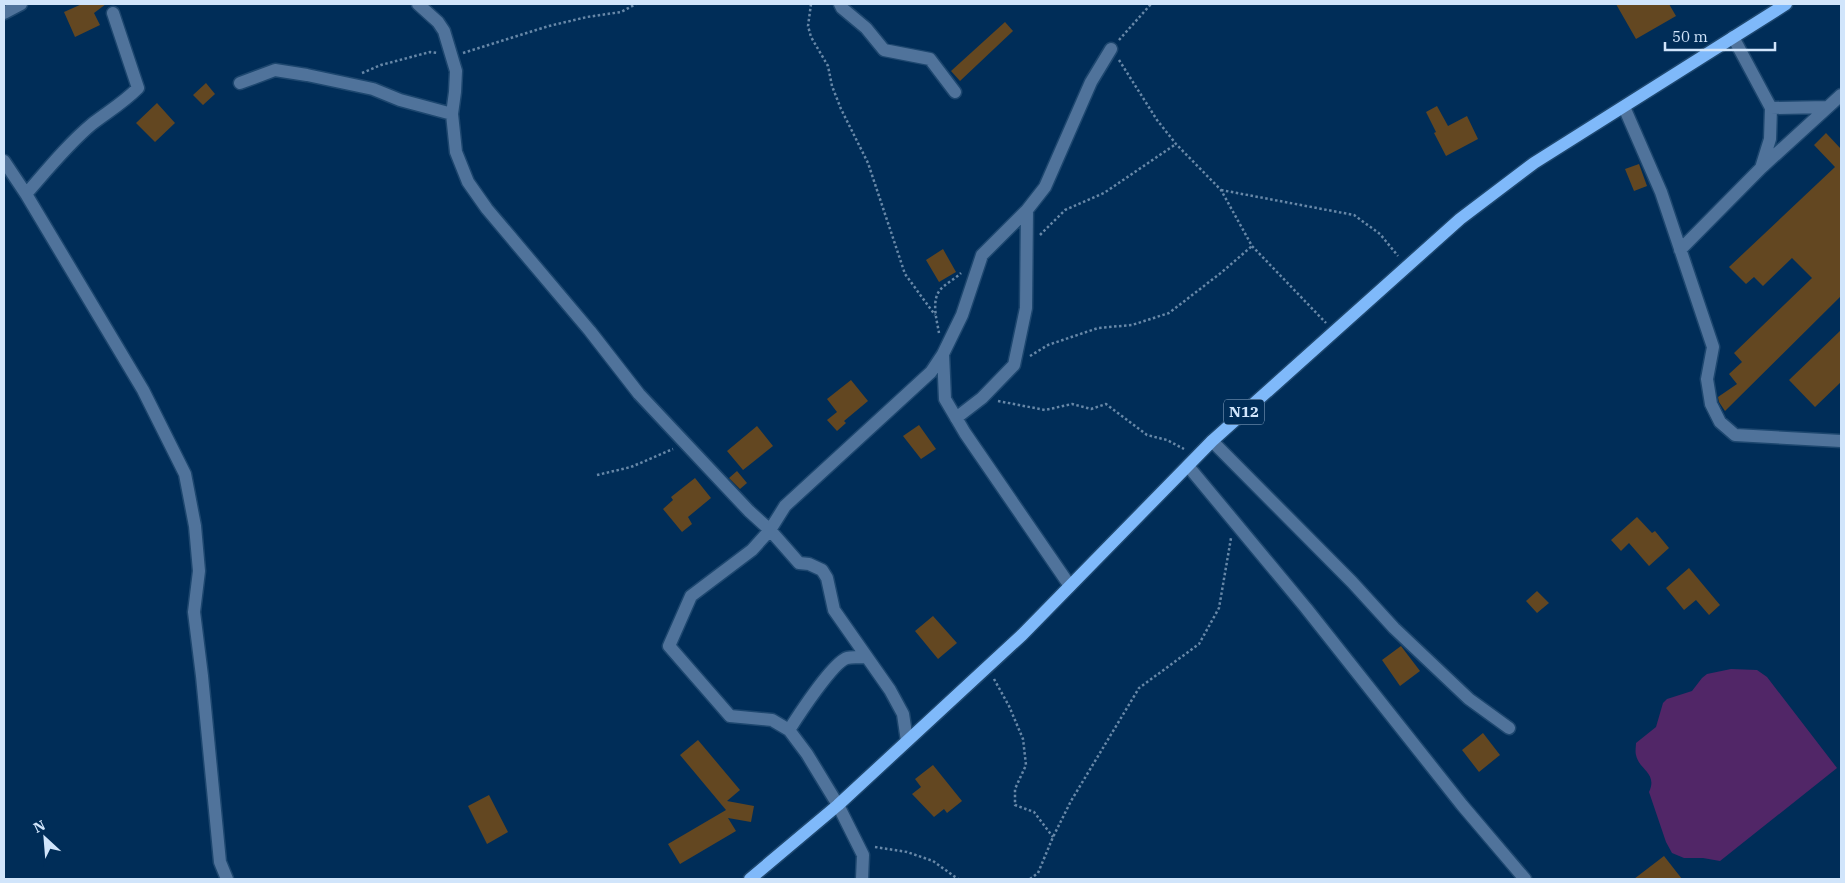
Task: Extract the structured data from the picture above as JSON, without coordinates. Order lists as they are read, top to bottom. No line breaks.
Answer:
{"streets":{"main road":["N12"]},"scale_bar":"50 m","north":"top left"}
